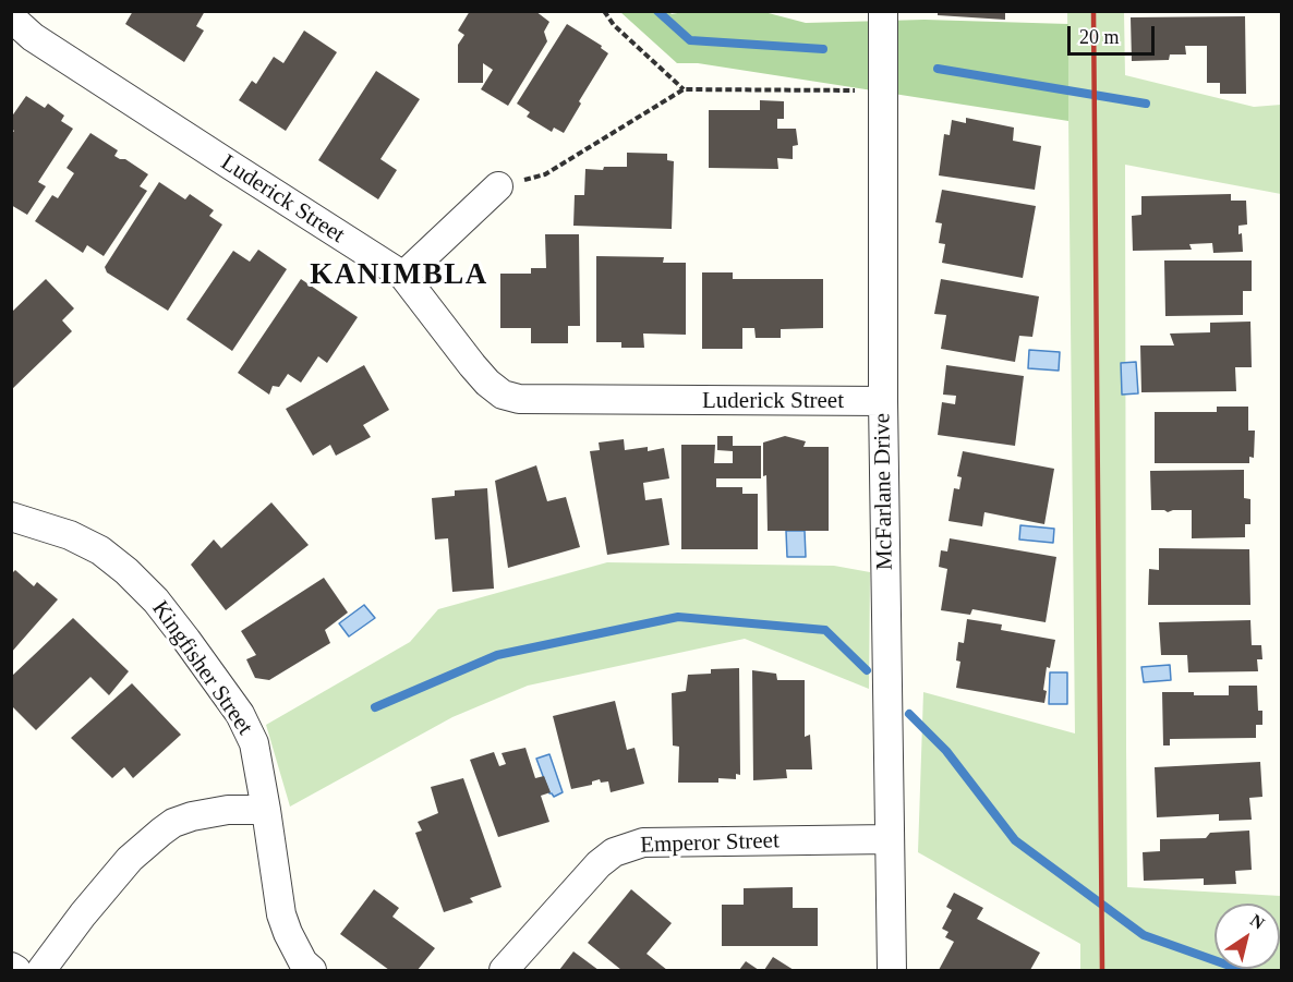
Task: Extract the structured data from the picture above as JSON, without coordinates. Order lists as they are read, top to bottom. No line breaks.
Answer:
{"streets":{"street":["Luderick Street","McFarlane Drive","Kingfisher Street","Emperor Street"]},"crossings":[["Luderick Street","McFarlane Drive"],["McFarlane Drive","Emperor Street"]],"districts":["KANIMBLA"],"scale_bar":"20 m","north":"top right"}
